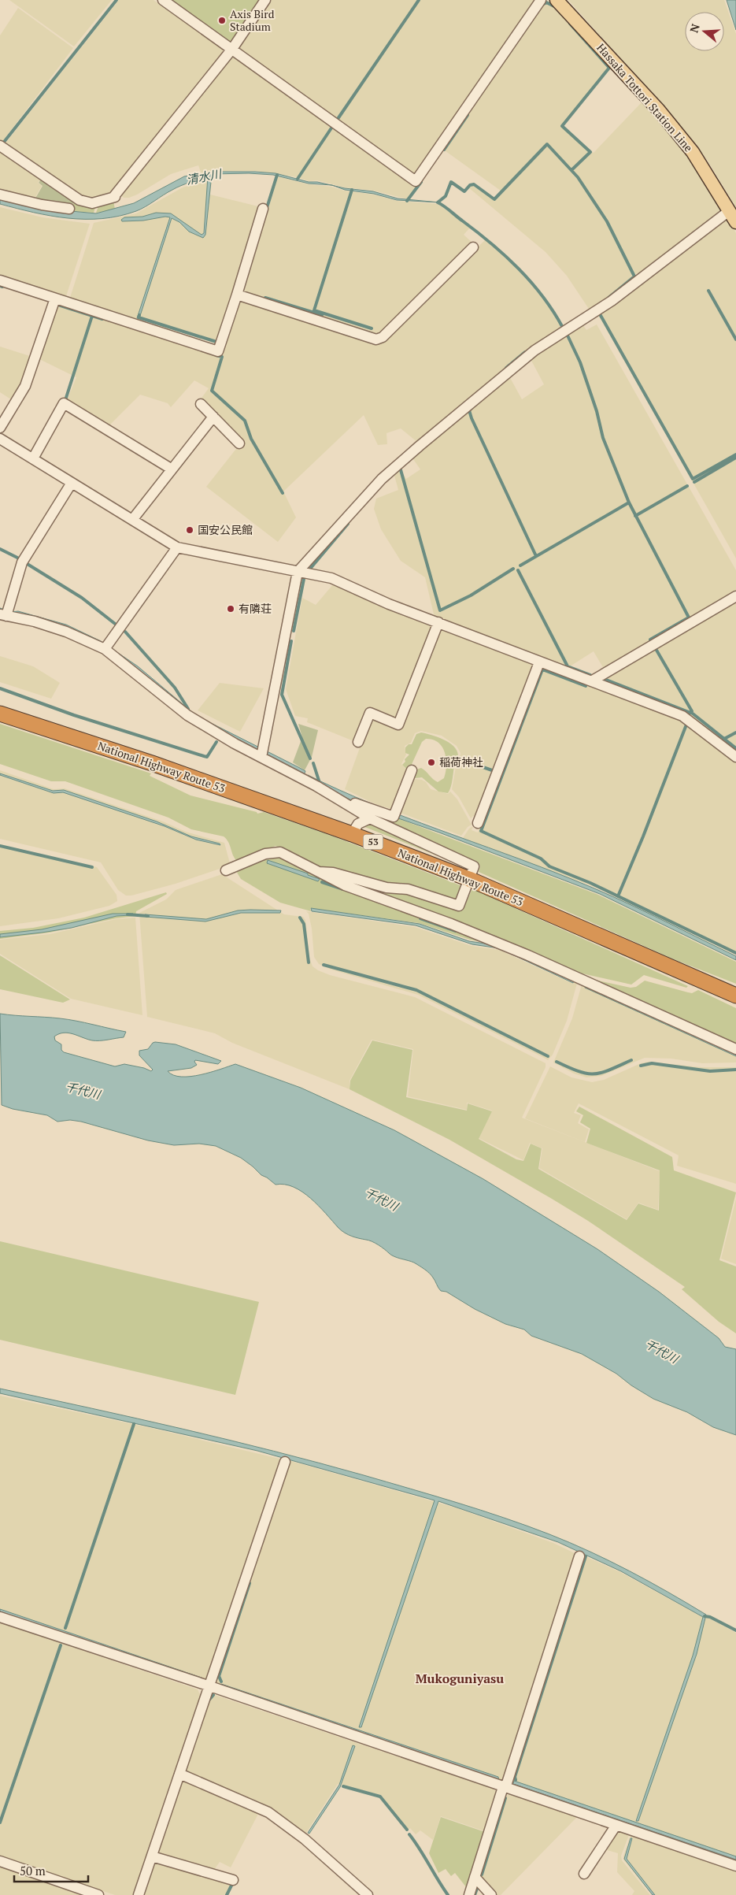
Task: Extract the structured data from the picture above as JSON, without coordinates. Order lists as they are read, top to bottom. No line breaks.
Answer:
{"streets":{"highway":["National Highway Route 53","53"],"main road":["Hassaka Tottori Station Line"]},"districts":["Mukoguniyasu"],"water":["清水川","千代川"],"places":["Axis Bird Stadium","国安公民館","有隣荘","稲荷神社"],"scale_bar":"50 m","north":"left"}
